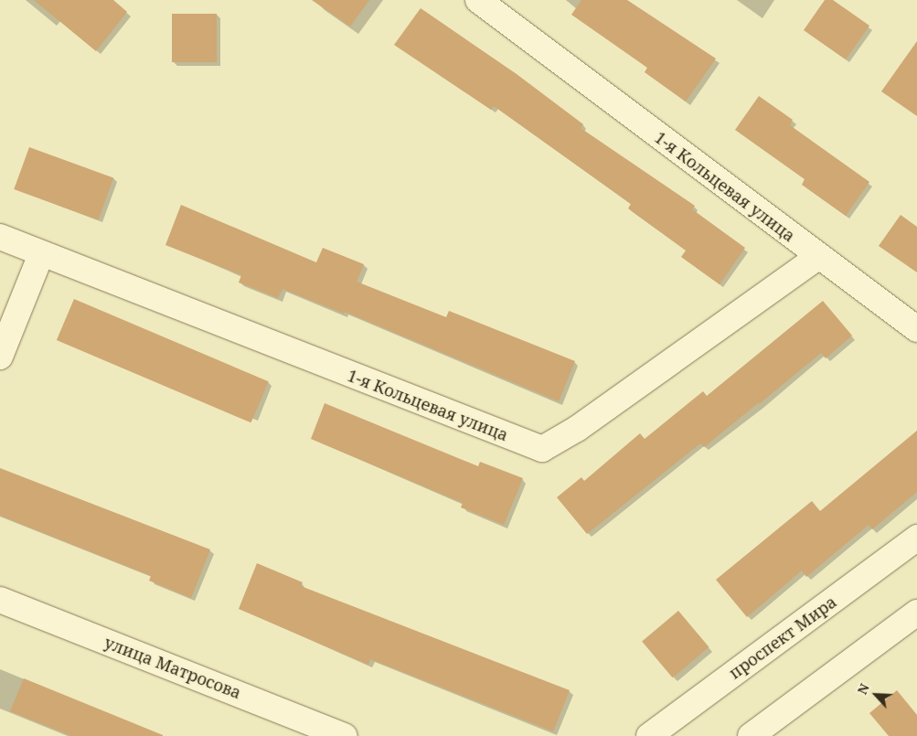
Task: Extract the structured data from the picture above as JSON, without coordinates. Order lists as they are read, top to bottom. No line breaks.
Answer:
{"streets":{"street":["1-я Кольцевая улица","проспект Мира","улица Матросова"]},"north":"top left"}
